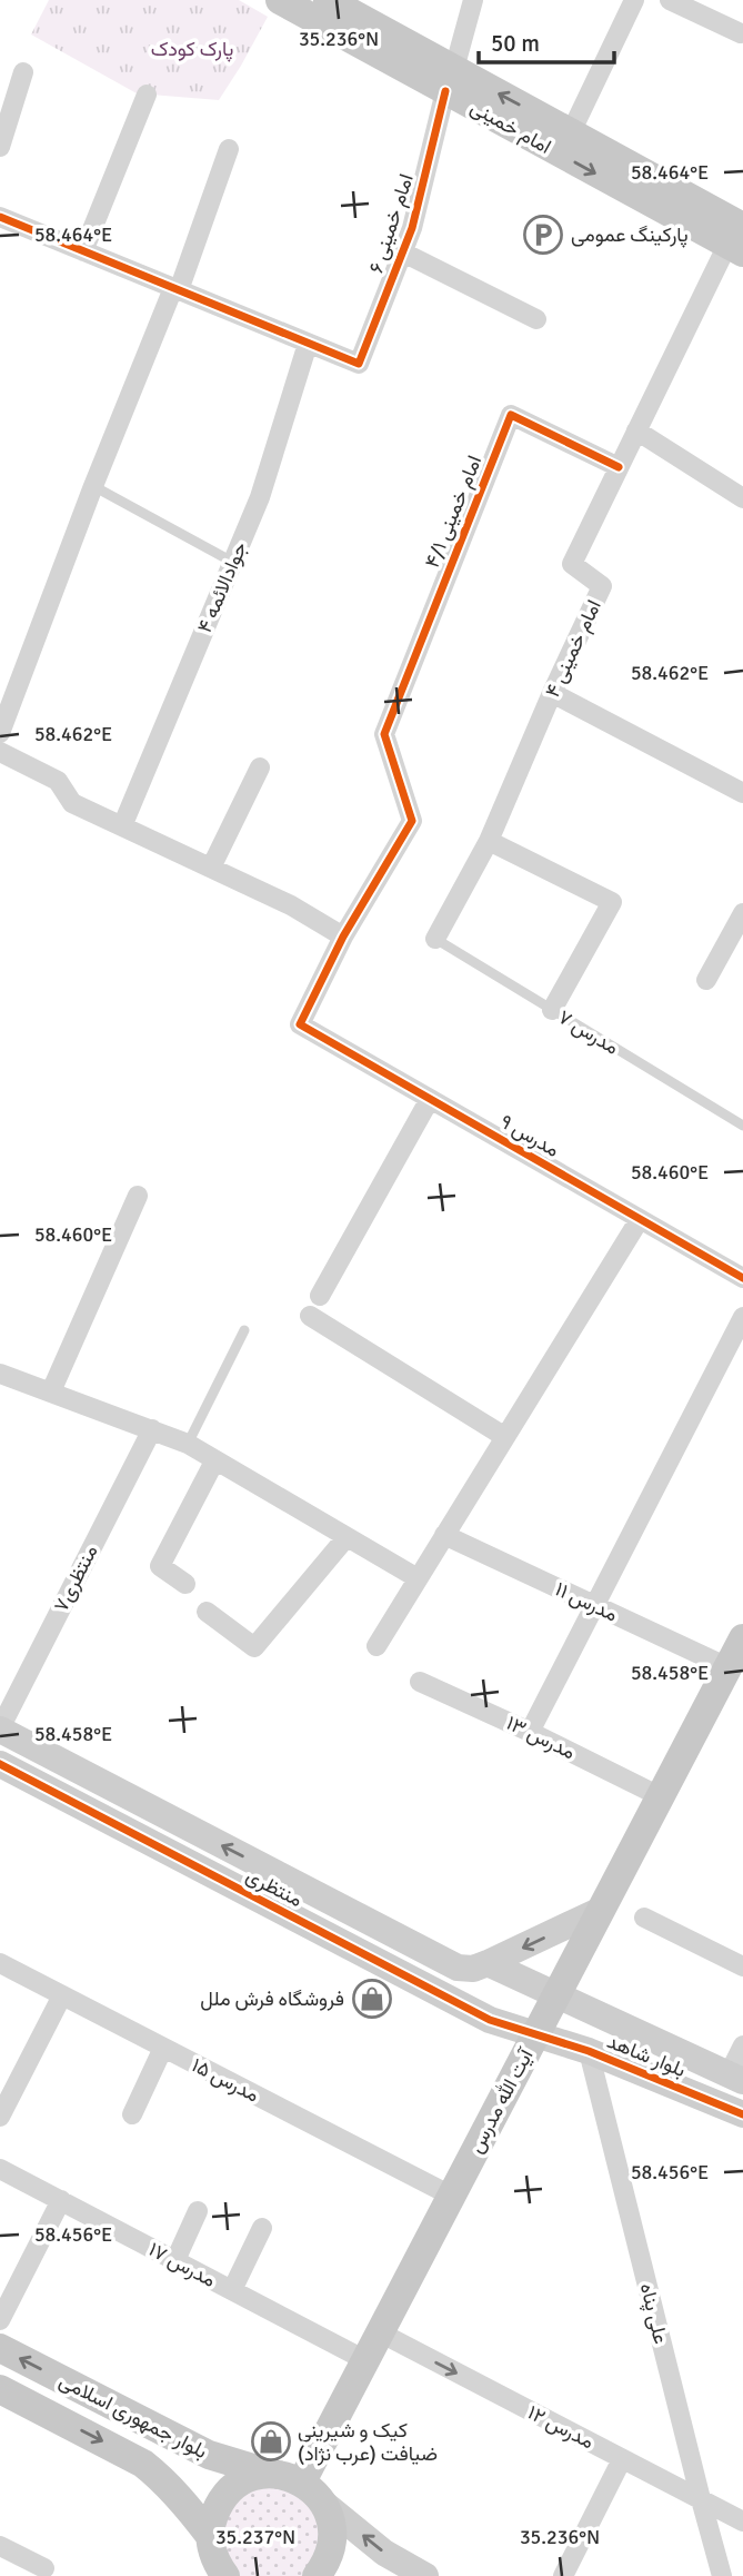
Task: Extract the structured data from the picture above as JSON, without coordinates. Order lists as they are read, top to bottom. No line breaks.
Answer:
{"streets":{"main road":["امام خمینی","آیت الله مدرس","بلوار جمهوری اسلامی"],"street":["امام خمینی ۶","امام خمینی ۴/۱","جوادالائمه ۴","امام خمینی ۴","مدرس ۹","منتظری۷","مدرس ۱۱","مدرس ۱۳","منتظری","بلوار شاهد","مدرس ۱۵","مدرس ۱۷","علی پناه","مدرس ۱۲"],"lane":["مدرس ۷"]},"crossings":[["امام خمینی","امام خمینی ۶"],["امام خمینی","امام خمینی ۴"],["امام خمینی ۶","جوادالائمه ۴"],["امام خمینی ۴/۱","امام خمینی ۴"],["امام خمینی ۴/۱","مدرس ۹"],["امام خمینی ۴","مدرس ۷"],["منتظری۷","منتظری"],["مدرس ۱۱","آیت الله مدرس"],["مدرس ۱۳","آیت الله مدرس"],["منتظری","بلوار شاهد"],["منتظری","آیت الله مدرس"],["بلوار شاهد","آیت الله مدرس"],["بلوار شاهد","علی پناه"],["مدرس ۱۵","آیت الله مدرس"],["آیت الله مدرس","مدرس ۱۷"],["آیت الله مدرس","بلوار جمهوری اسلامی"],["آیت الله مدرس","مدرس ۱۲"],["علی پناه","مدرس ۱۲"]],"one_way":["مدرس ۱۲"],"parks":["پارک کودک"],"places":{"parking":["پارکینگ عمومی"],"shop":["فروشگاه فرش ملل","کیک و شیرینی ضیافت (عرب نژاد)"]},"scale_bar":"50 m","coordinates":["35.236°N","58.464°E","58.462°E","58.460°E","58.458°E","58.456°E","35.237°N"]}
